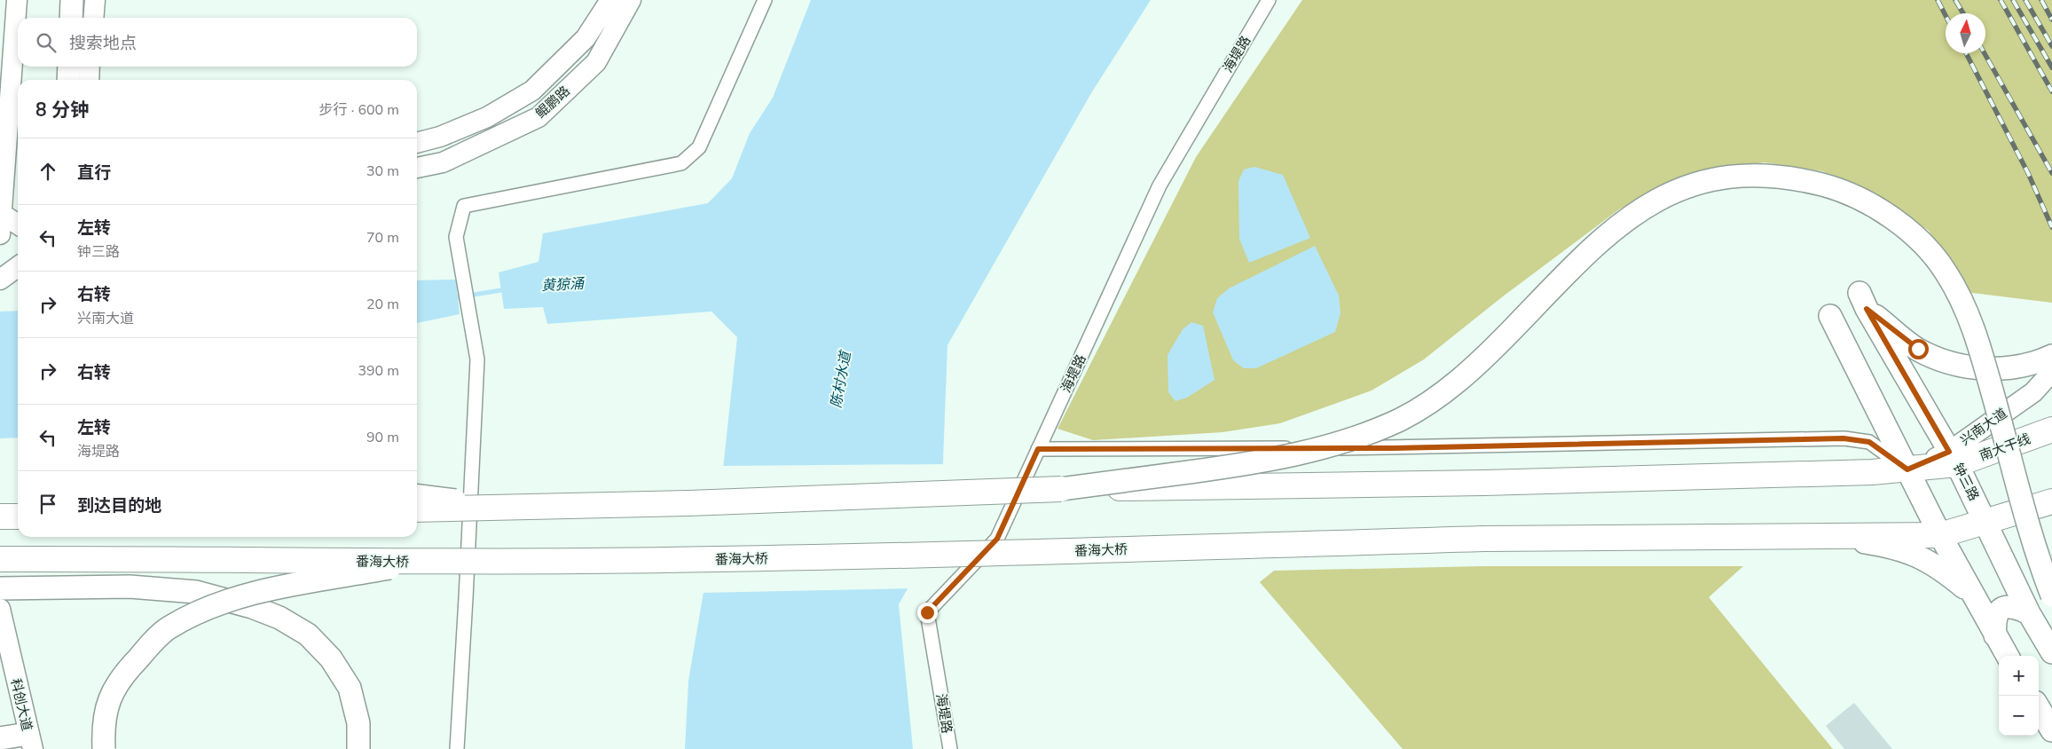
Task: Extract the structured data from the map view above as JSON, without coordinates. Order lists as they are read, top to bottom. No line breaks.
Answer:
{"streets":{"highway":["南大干线","番海大桥"],"main road":["钟三路"],"street":["海堤路","鲲鹏路","兴南大道","科创大道"]},"crossings":[["兴南大道","南大干线"],["兴南大道","钟三路"],["南大干线","钟三路"],["钟三路","番海大桥"]],"water":["黄猄涌","陈村水道"],"north":"top","page":{"search":"搜索地点","heading":["8 分钟","步行 · 600 m"],"list":[["直行","30 m"],["左转","钟三路","70 m"],["右转","兴南大道","20 m"],["右转","390 m"],["左转","海堤路","90 m"],"到达目的地"],"map_buttons":["+","−"]}}
